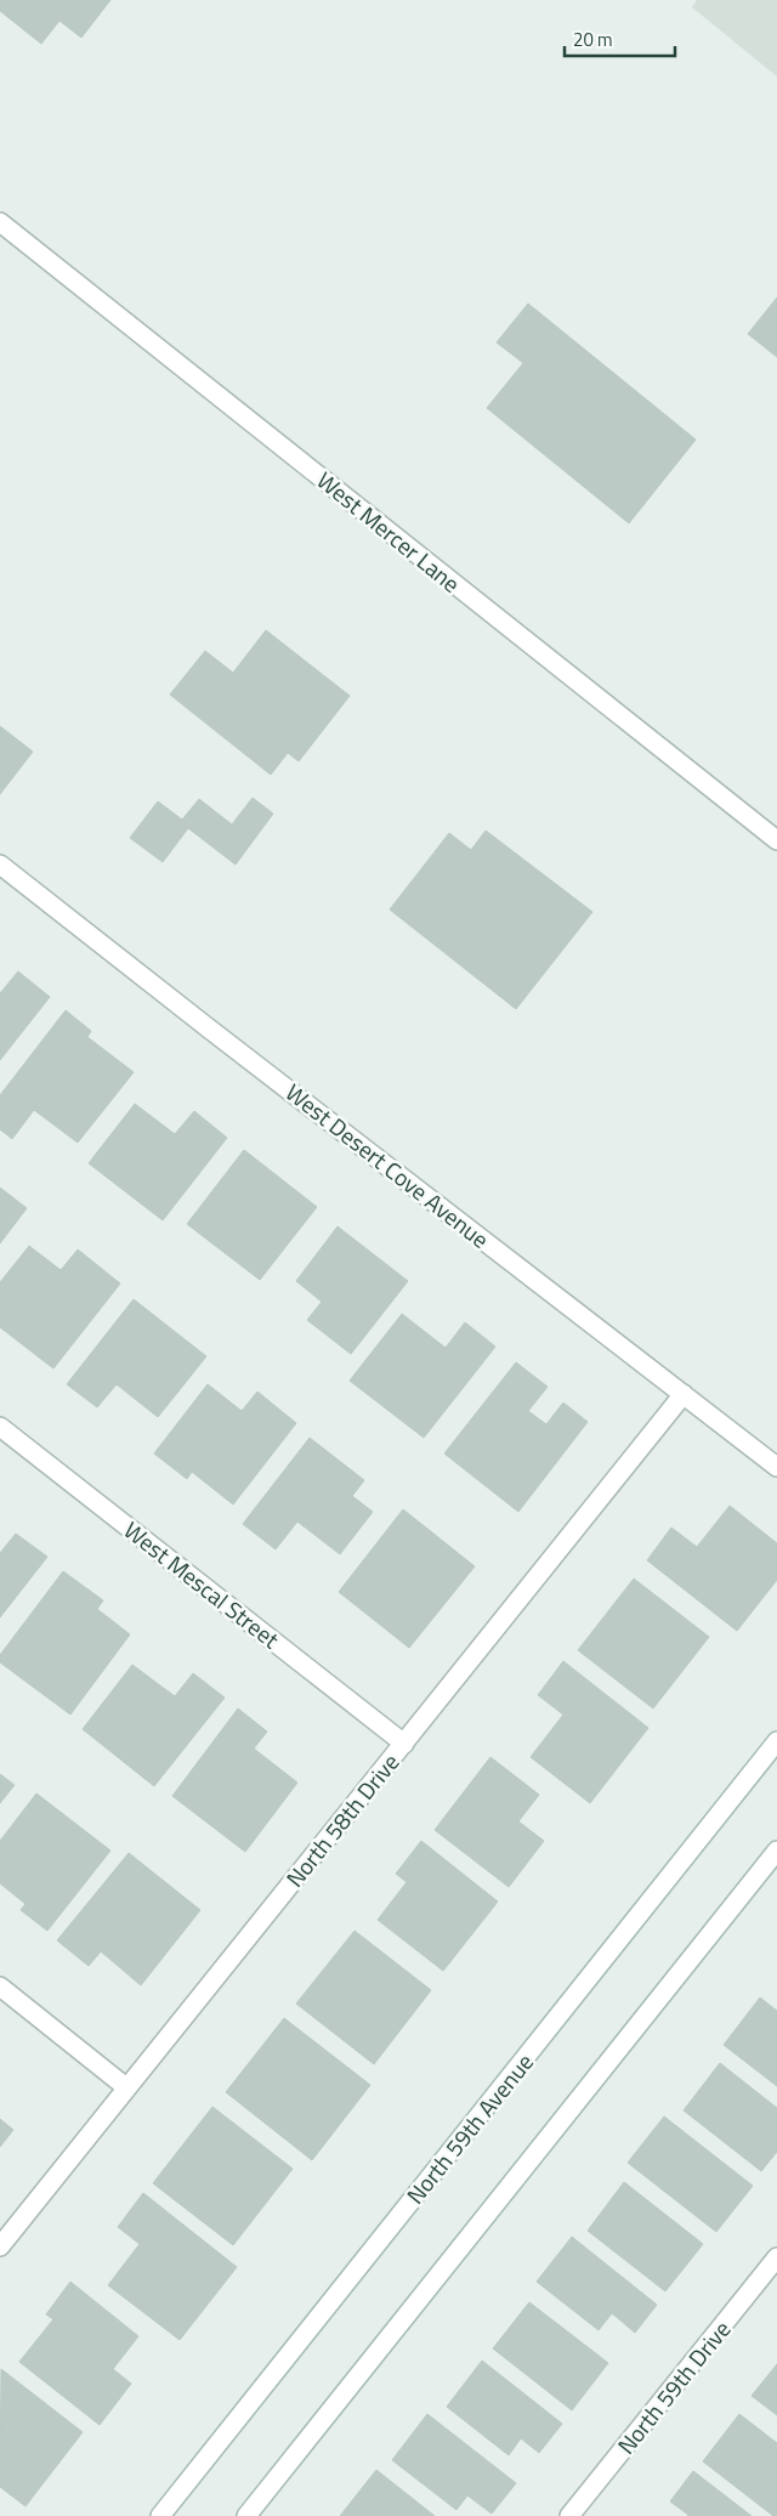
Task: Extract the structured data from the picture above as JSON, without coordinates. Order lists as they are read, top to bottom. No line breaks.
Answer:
{"streets":{"street":["West Mercer Lane","West Desert Cove Avenue","West Mescal Street","North 58th Drive","North 59th Avenue","North 59th Drive"]},"crossings":[["West Desert Cove Avenue","North 58th Drive"],["West Mescal Street","North 58th Drive"]],"scale_bar":"20 m"}
